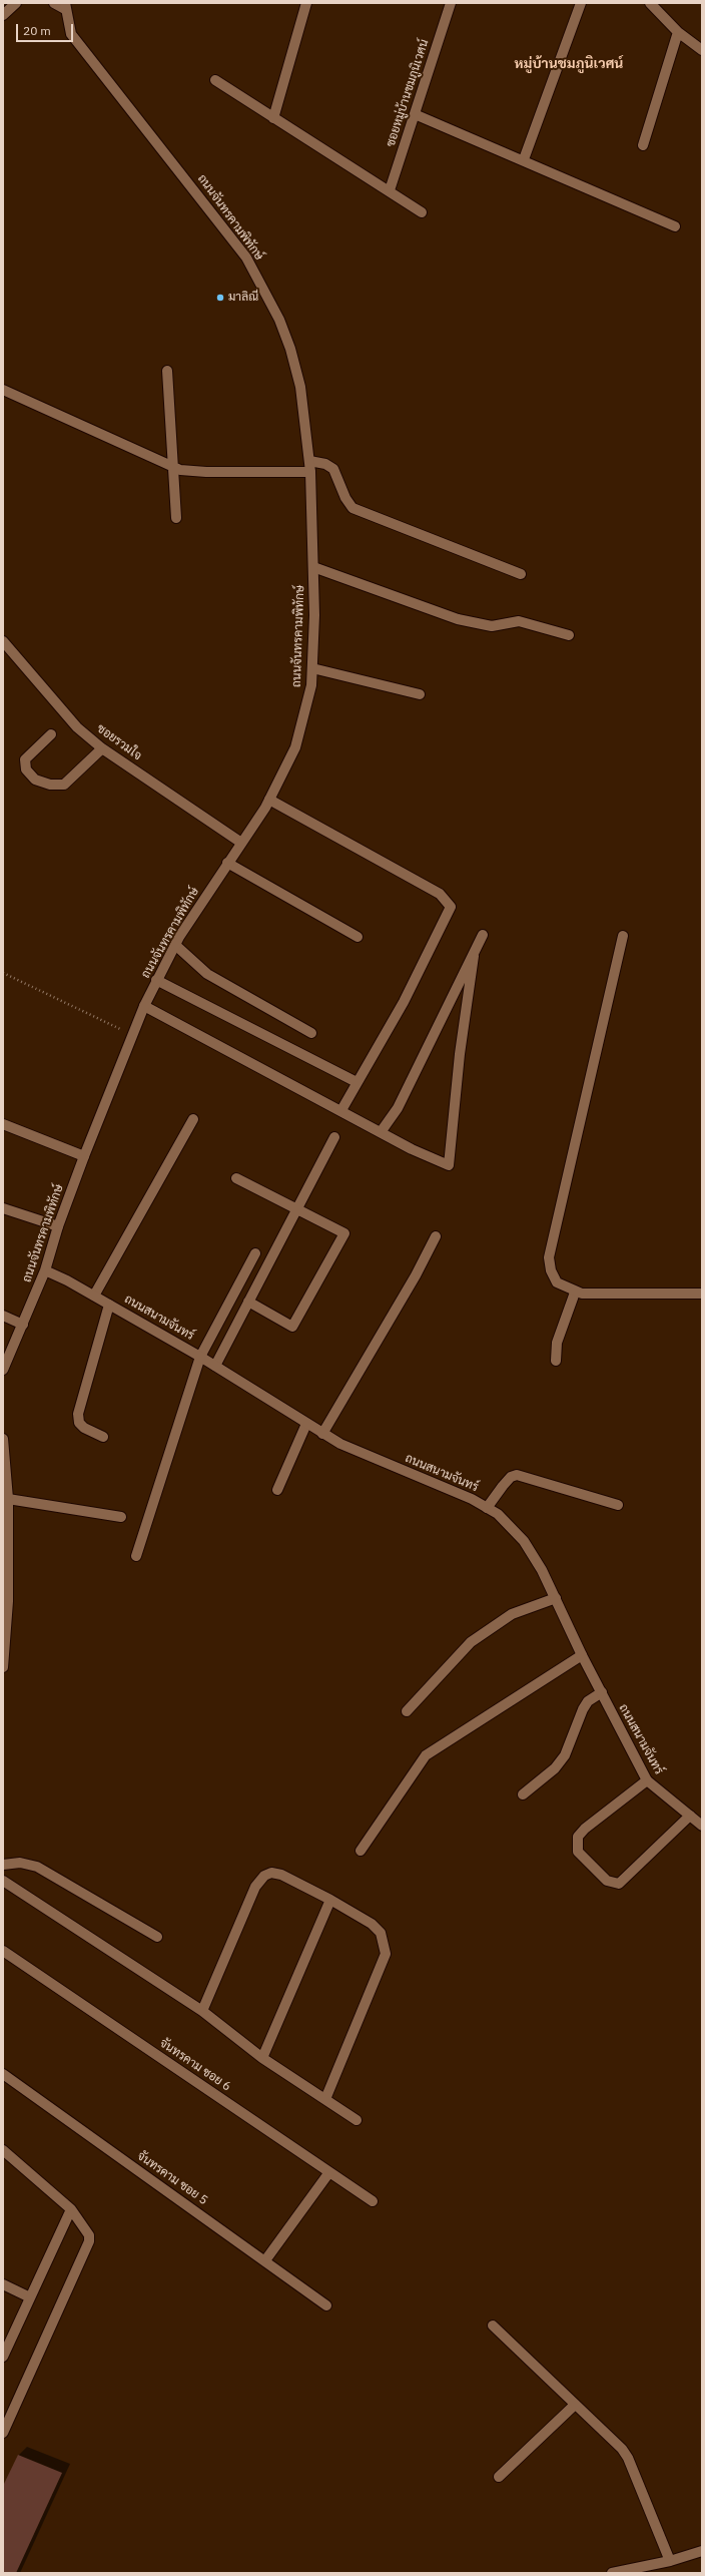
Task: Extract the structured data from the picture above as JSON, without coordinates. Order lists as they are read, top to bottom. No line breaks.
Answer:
{"streets":{"street":["ซอยหมู่บ้านชมภูนิเวศน์","ถนนจันทรคามพิทักษ์","ซอยรวมใจ","ถนนสนามจันทร์","จันทรคาม ซอย 6","จันทรคาม ซอย 5"]},"crossings":[["ถนนจันทรคามพิทักษ์","ซอยรวมใจ"],["ถนนจันทรคามพิทักษ์","ถนนสนามจันทร์"]],"districts":["หมู่บ้านชมภูนิเวศน์"],"places":["มาลิณี"],"scale_bar":"20 m"}
